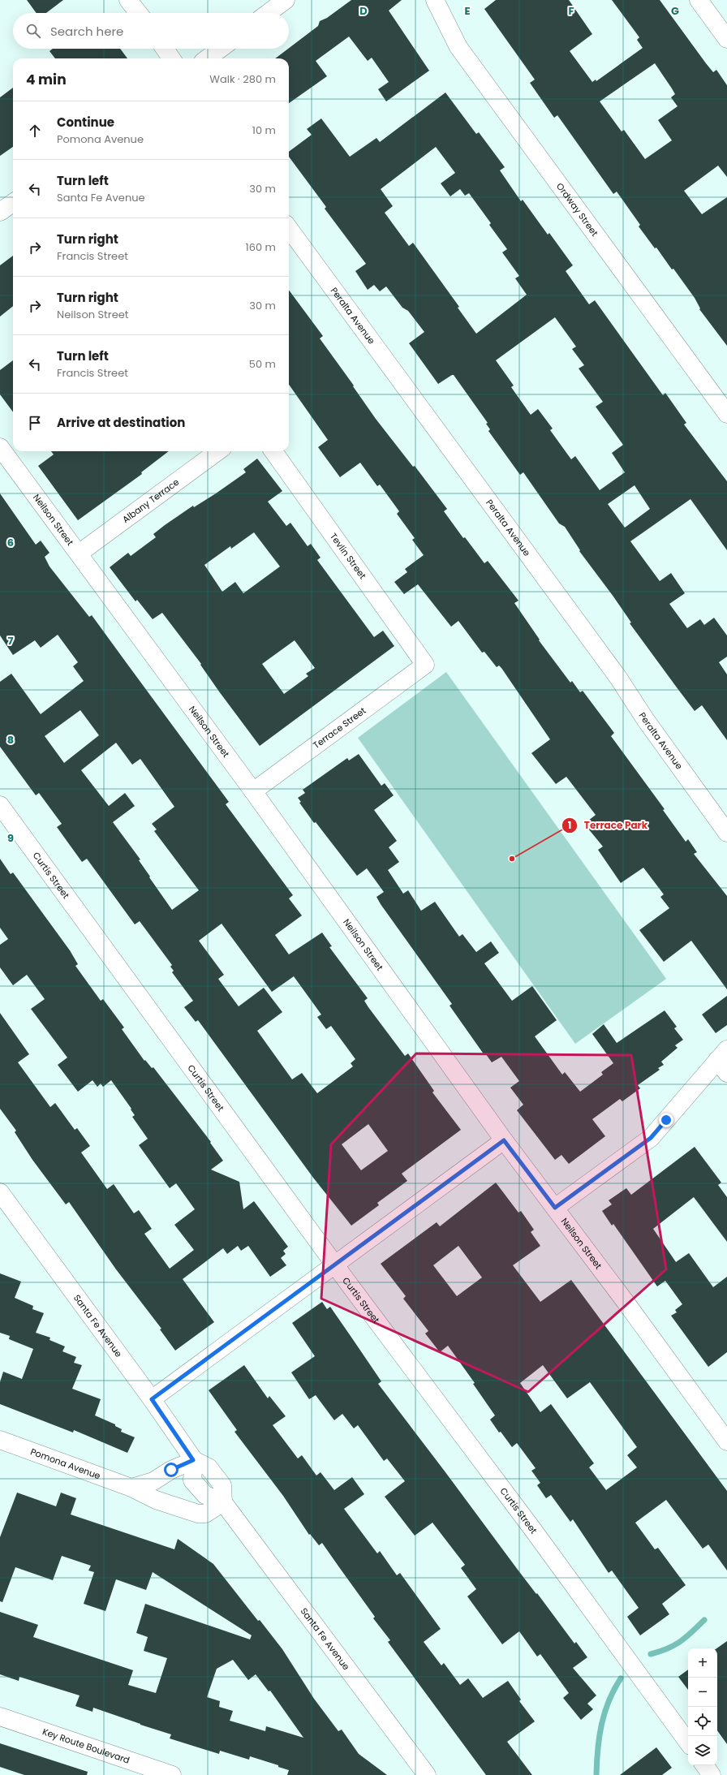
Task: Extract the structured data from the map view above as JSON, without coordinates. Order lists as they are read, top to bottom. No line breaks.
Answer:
{"streets":{"street":["Ordway Street","Peralta Avenue","Albany Terrace","Neilson Street","Tevlin Street","Terrace Street","Curtis Street","Santa Fe Avenue","Pomona Avenue","Key Route Boulevard"]},"crossings":[["Albany Terrace","Neilson Street"],["Neilson Street","Terrace Street"],["Tevlin Street","Terrace Street"],["Santa Fe Avenue","Pomona Avenue"]],"places":["Terrace Park"],"page":{"search":"Search here","heading":["4 min","Walk · 280 m"],"list":[["Continue","Pomona Avenue","10 m"],["Turn left","Santa Fe Avenue","30 m"],["Turn right","Francis Street","160 m"],["Turn right","Neilson Street","30 m"],["Turn left","Francis Street","50 m"],"Arrive at destination"],"map_buttons":["+","−"]},"grid":{"columns":["D","E","F","G"],"rows":["6","7","8","9"]}}
